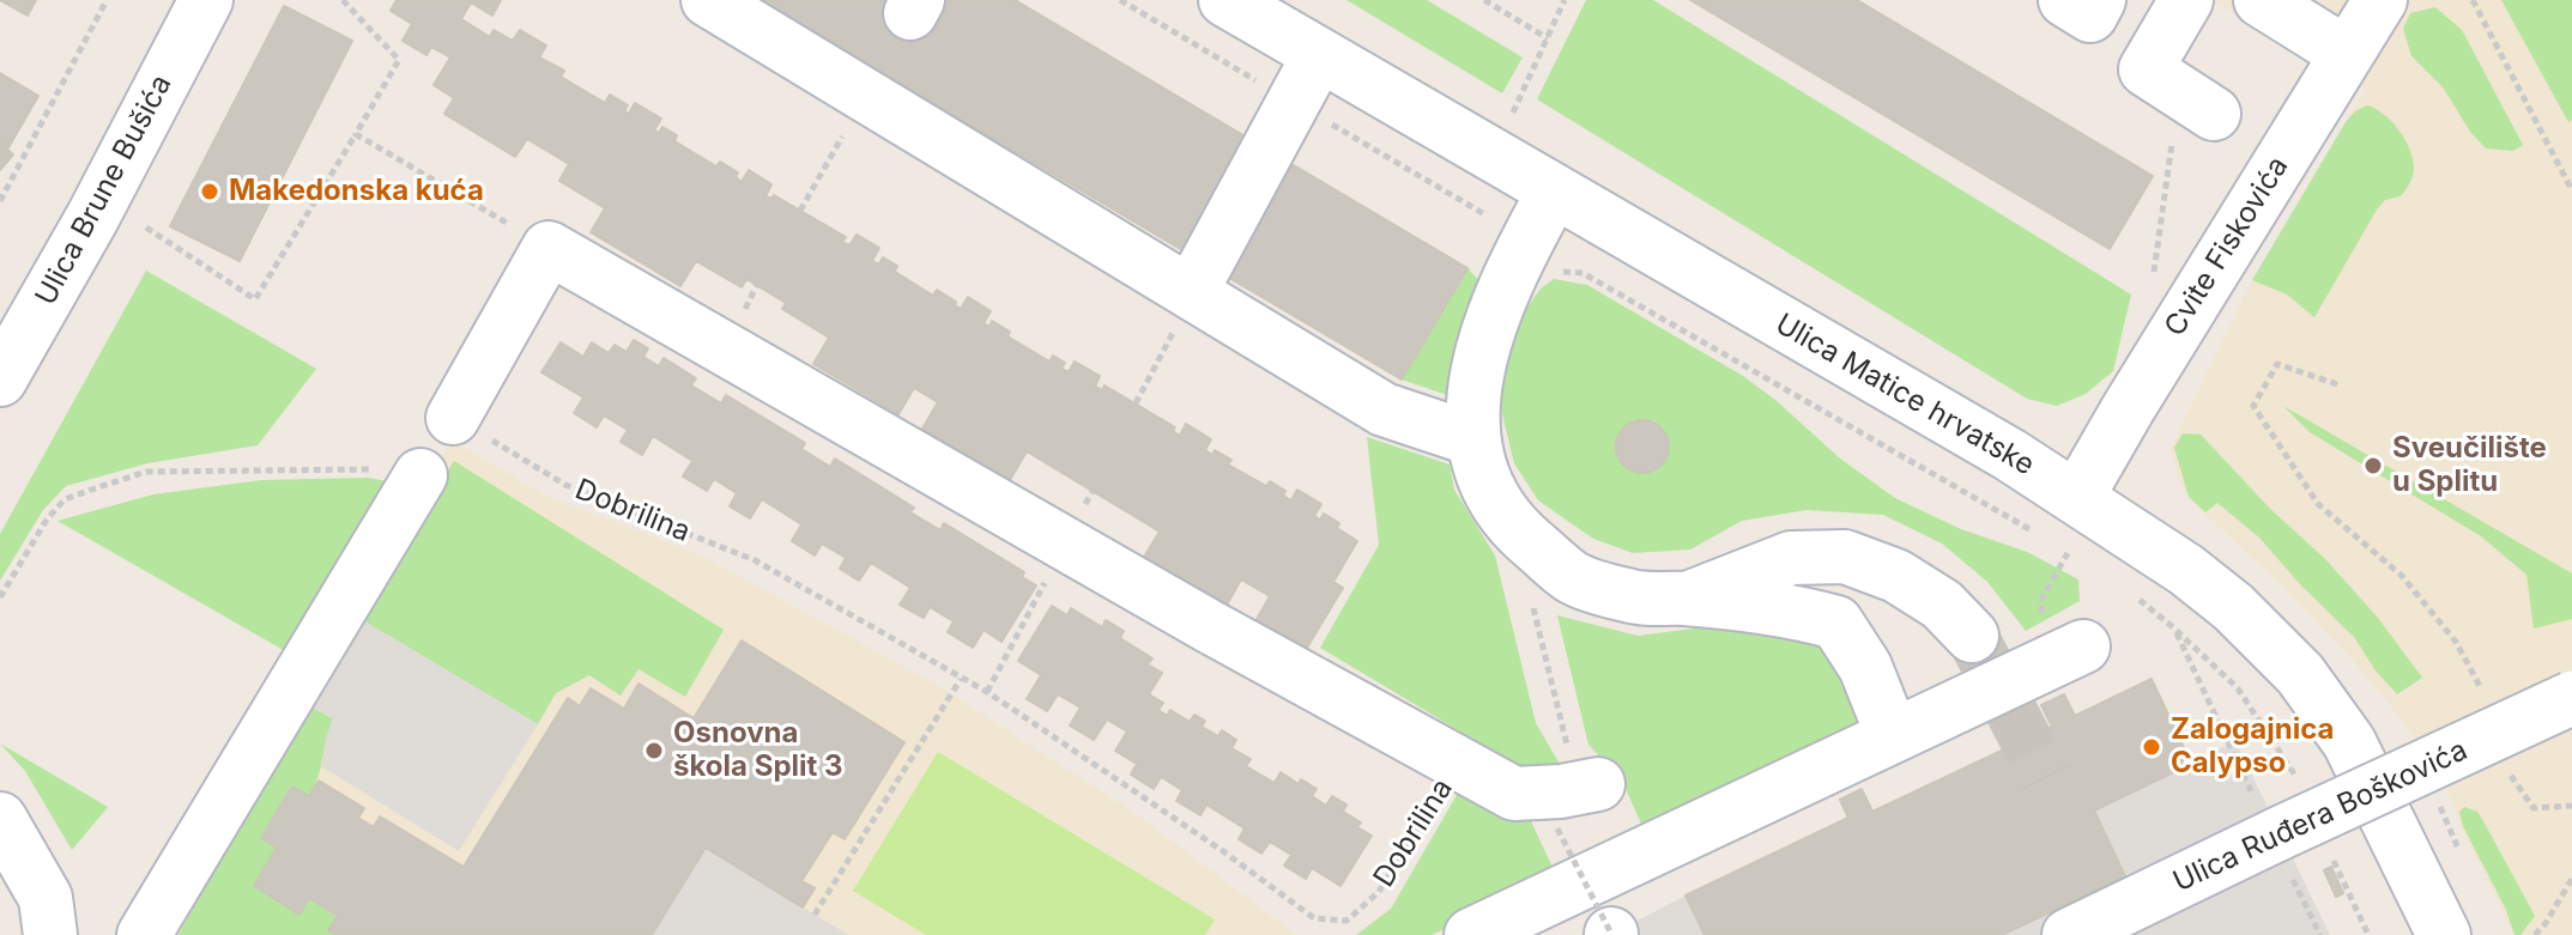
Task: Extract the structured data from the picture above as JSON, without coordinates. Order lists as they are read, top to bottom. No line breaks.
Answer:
{"streets":{"street":["Ulica Brune Bušića","Cvite Fiskovića","Ulica Matice hrvatske","Dobrilina","Ulica Ruđera Boškovića"]},"crossings":[["Cvite Fiskovića","Ulica Matice hrvatske"]],"places":["Makedonska kuća","Sveučilište u Splitu","Zalogajnica Calypso","Osnovna škola Split 3"]}
